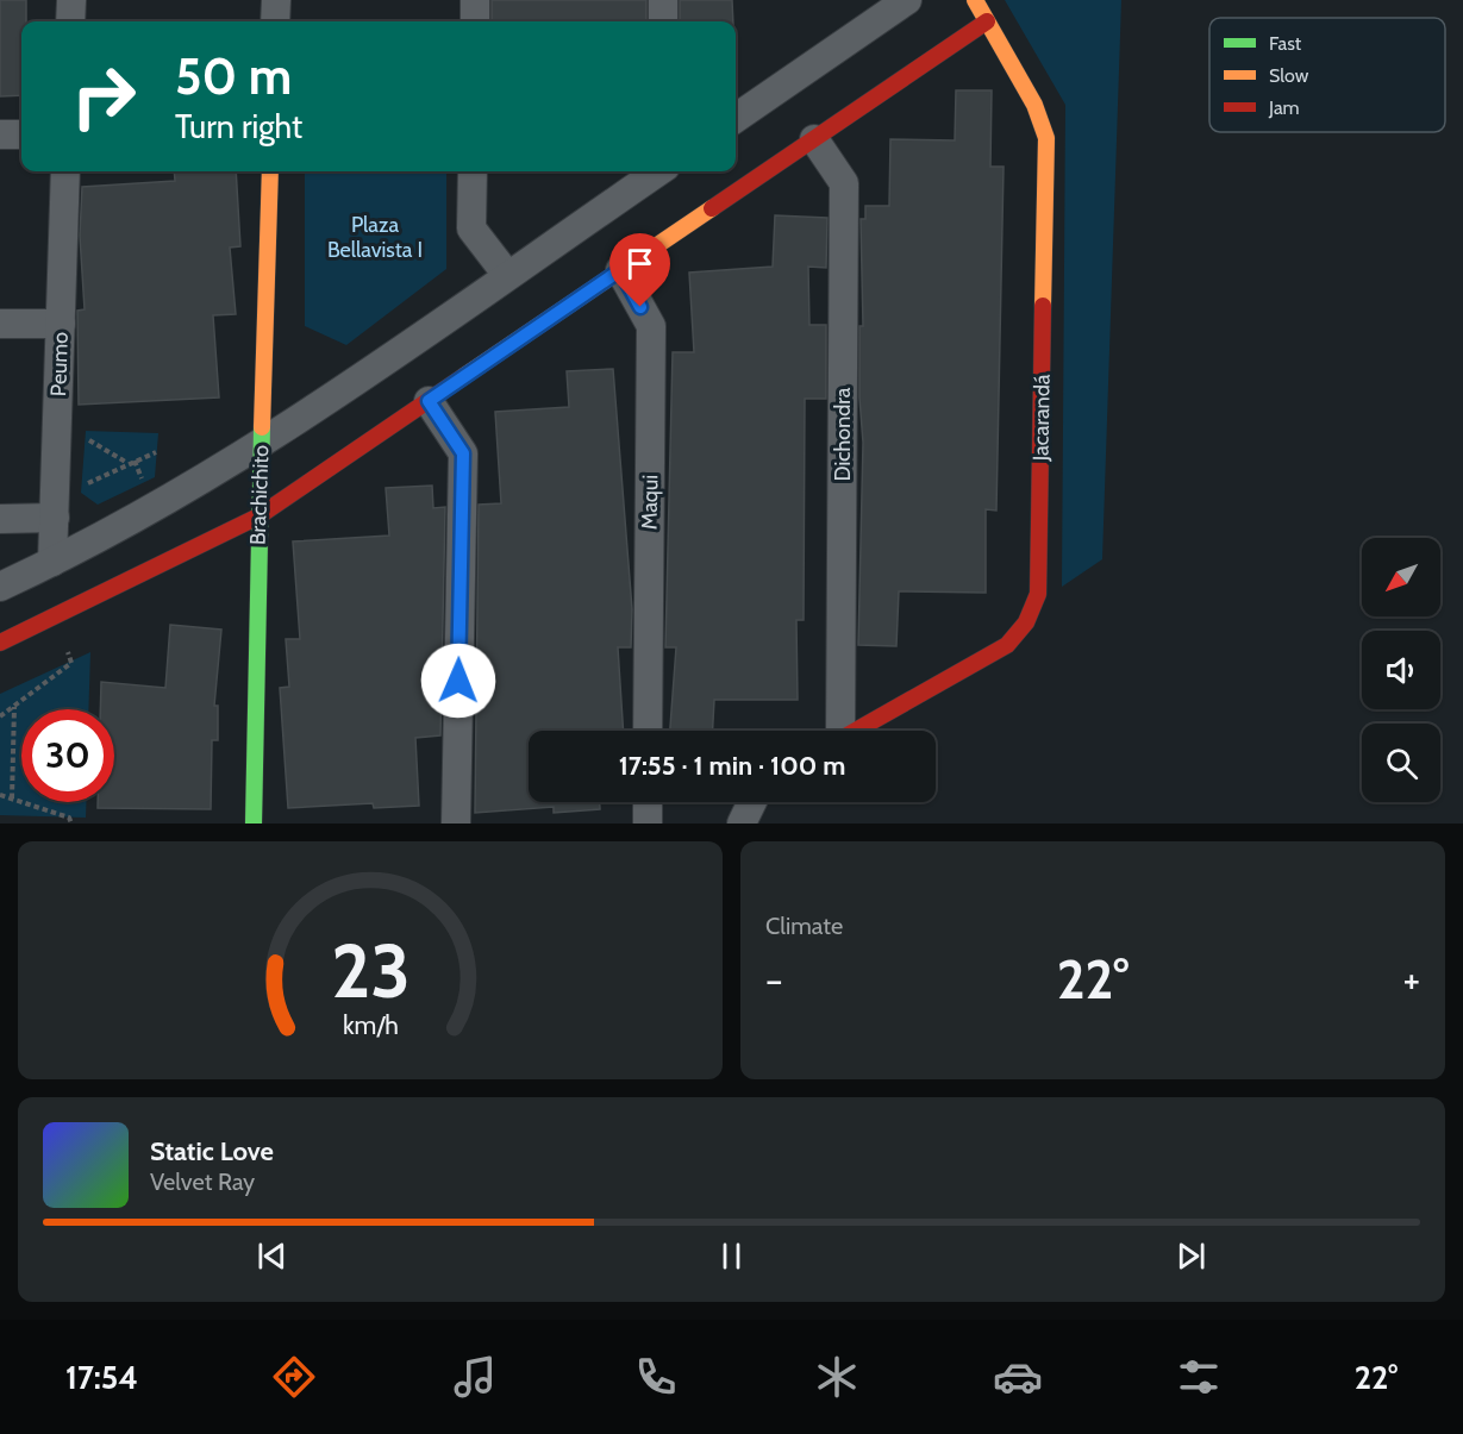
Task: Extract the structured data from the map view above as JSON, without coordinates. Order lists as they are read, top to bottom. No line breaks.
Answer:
{"streets":{"street":["Peumo","Jacarandá","Dichondra","Brachichito","Maqui"]},"parks":["Plaza Bellavista I"],"legend":["Fast","Slow","Jam"],"north":"bottom left","page":{"turn":["50 m","Turn right"],"limit":"30","trip":"17:55 · 1 min · 100 m","tile":"Climate","heat":["−","22°","+"],"song":["Static Love","Velvet Ray"],"tabs":["17:54","22°"],"gauge":["23","km/h"]}}
